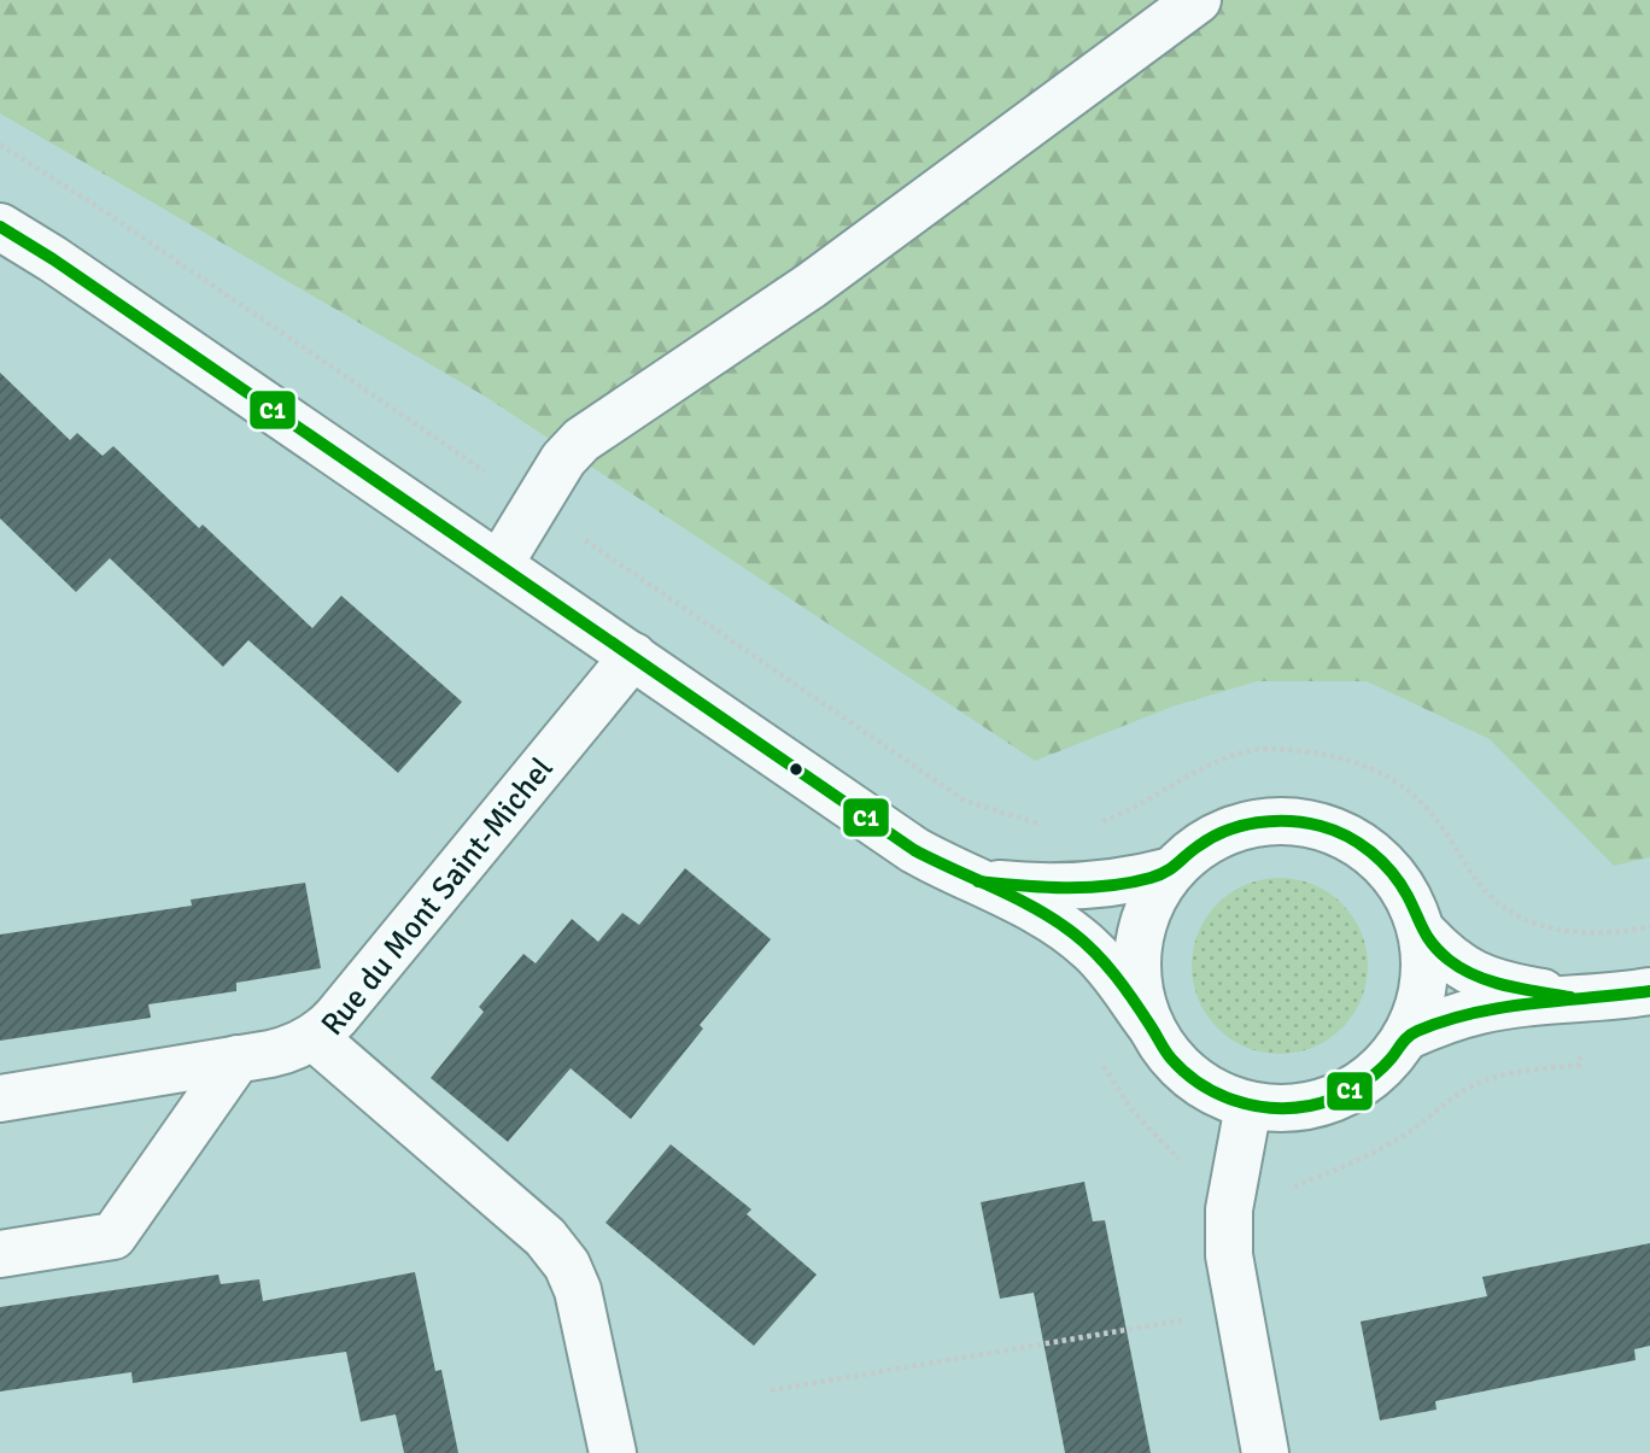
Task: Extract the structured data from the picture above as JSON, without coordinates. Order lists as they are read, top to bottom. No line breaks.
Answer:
{"streets":{"street":["Rue du Mont Saint-Michel"]},"lines":["transit line C1"]}
